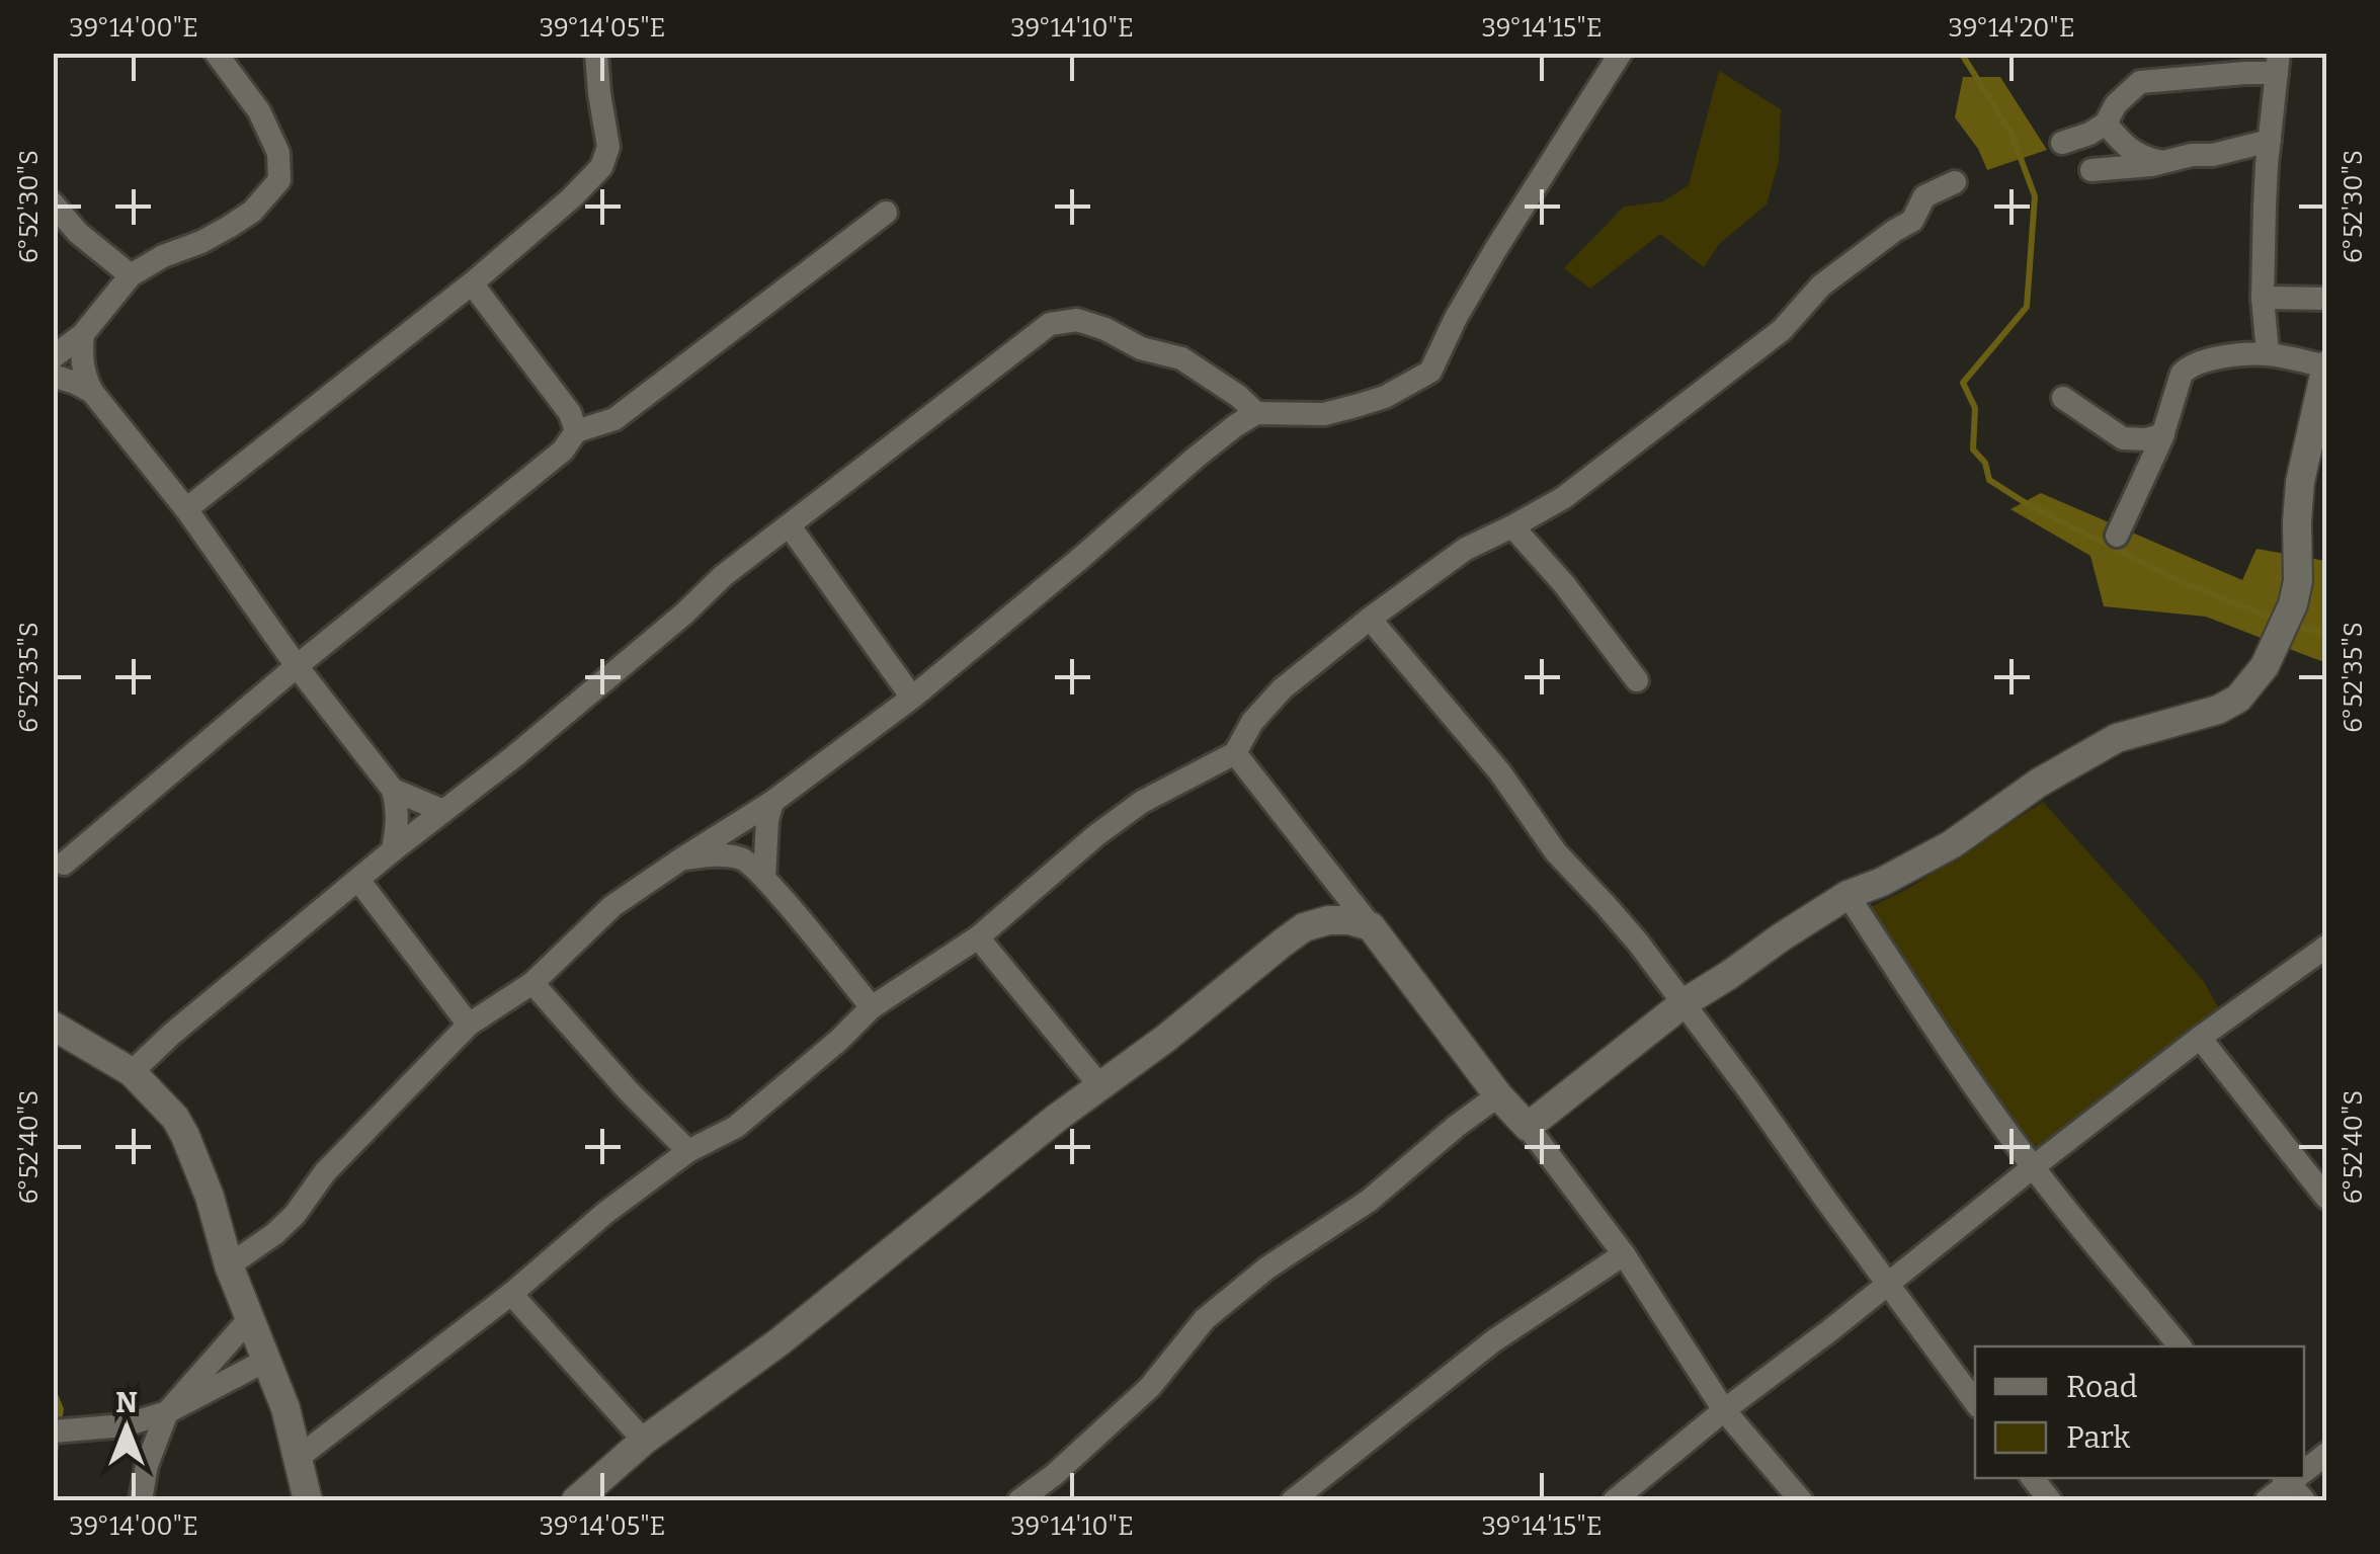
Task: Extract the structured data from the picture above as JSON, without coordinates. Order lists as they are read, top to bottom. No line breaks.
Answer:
{"legend":["Road","Park"],"north":"top","coordinates":["39°14'00\"E","39°14'05\"E","39°14'10\"E","39°14'15\"E","39°14'20\"E","6°52'30\"S","6°52'35\"S","6°52'40\"S"]}
